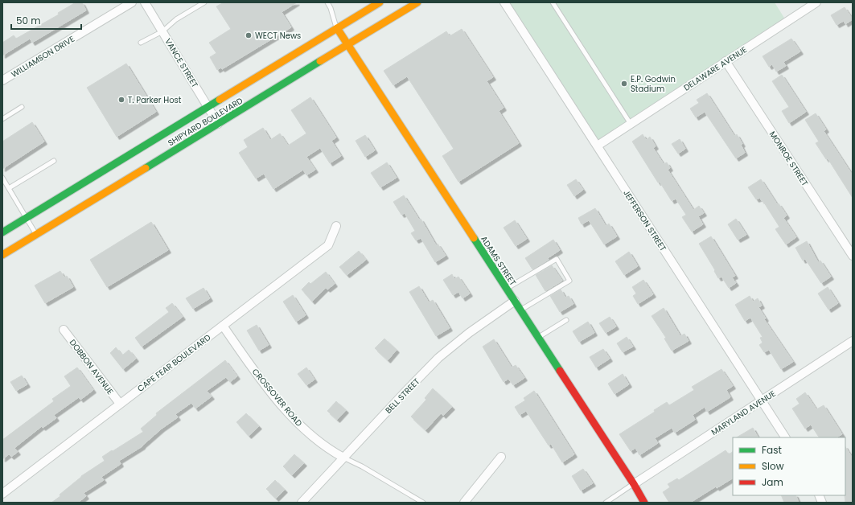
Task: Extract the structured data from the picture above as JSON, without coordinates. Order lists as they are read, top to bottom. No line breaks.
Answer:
{"streets":{"main road":["SHIPYARD BOULEVARD","ADAMS STREET"],"street":["WILLIAMSON DRIVE","VANCE STREET","DELAWARE AVENUE","MONROE STREET","JEFFERSON STREET","CAPE FEAR BOULEVARD","DOBBON AVENUE","BELL STREET","CROSSOVER ROAD","MARYLAND AVENUE"]},"crossings":[["VANCE STREET","SHIPYARD BOULEVARD"],["DELAWARE AVENUE","MONROE STREET"],["DELAWARE AVENUE","JEFFERSON STREET"],["SHIPYARD BOULEVARD","ADAMS STREET"],["JEFFERSON STREET","MARYLAND AVENUE"],["ADAMS STREET","BELL STREET"],["ADAMS STREET","MARYLAND AVENUE"],["CAPE FEAR BOULEVARD","DOBBON AVENUE"],["CAPE FEAR BOULEVARD","CROSSOVER ROAD"],["BELL STREET","CROSSOVER ROAD"]],"places":["WECT News","E.P. Godwin Stadium","T. Parker Host"],"legend":["Fast","Slow","Jam"],"scale_bar":"50 m"}
